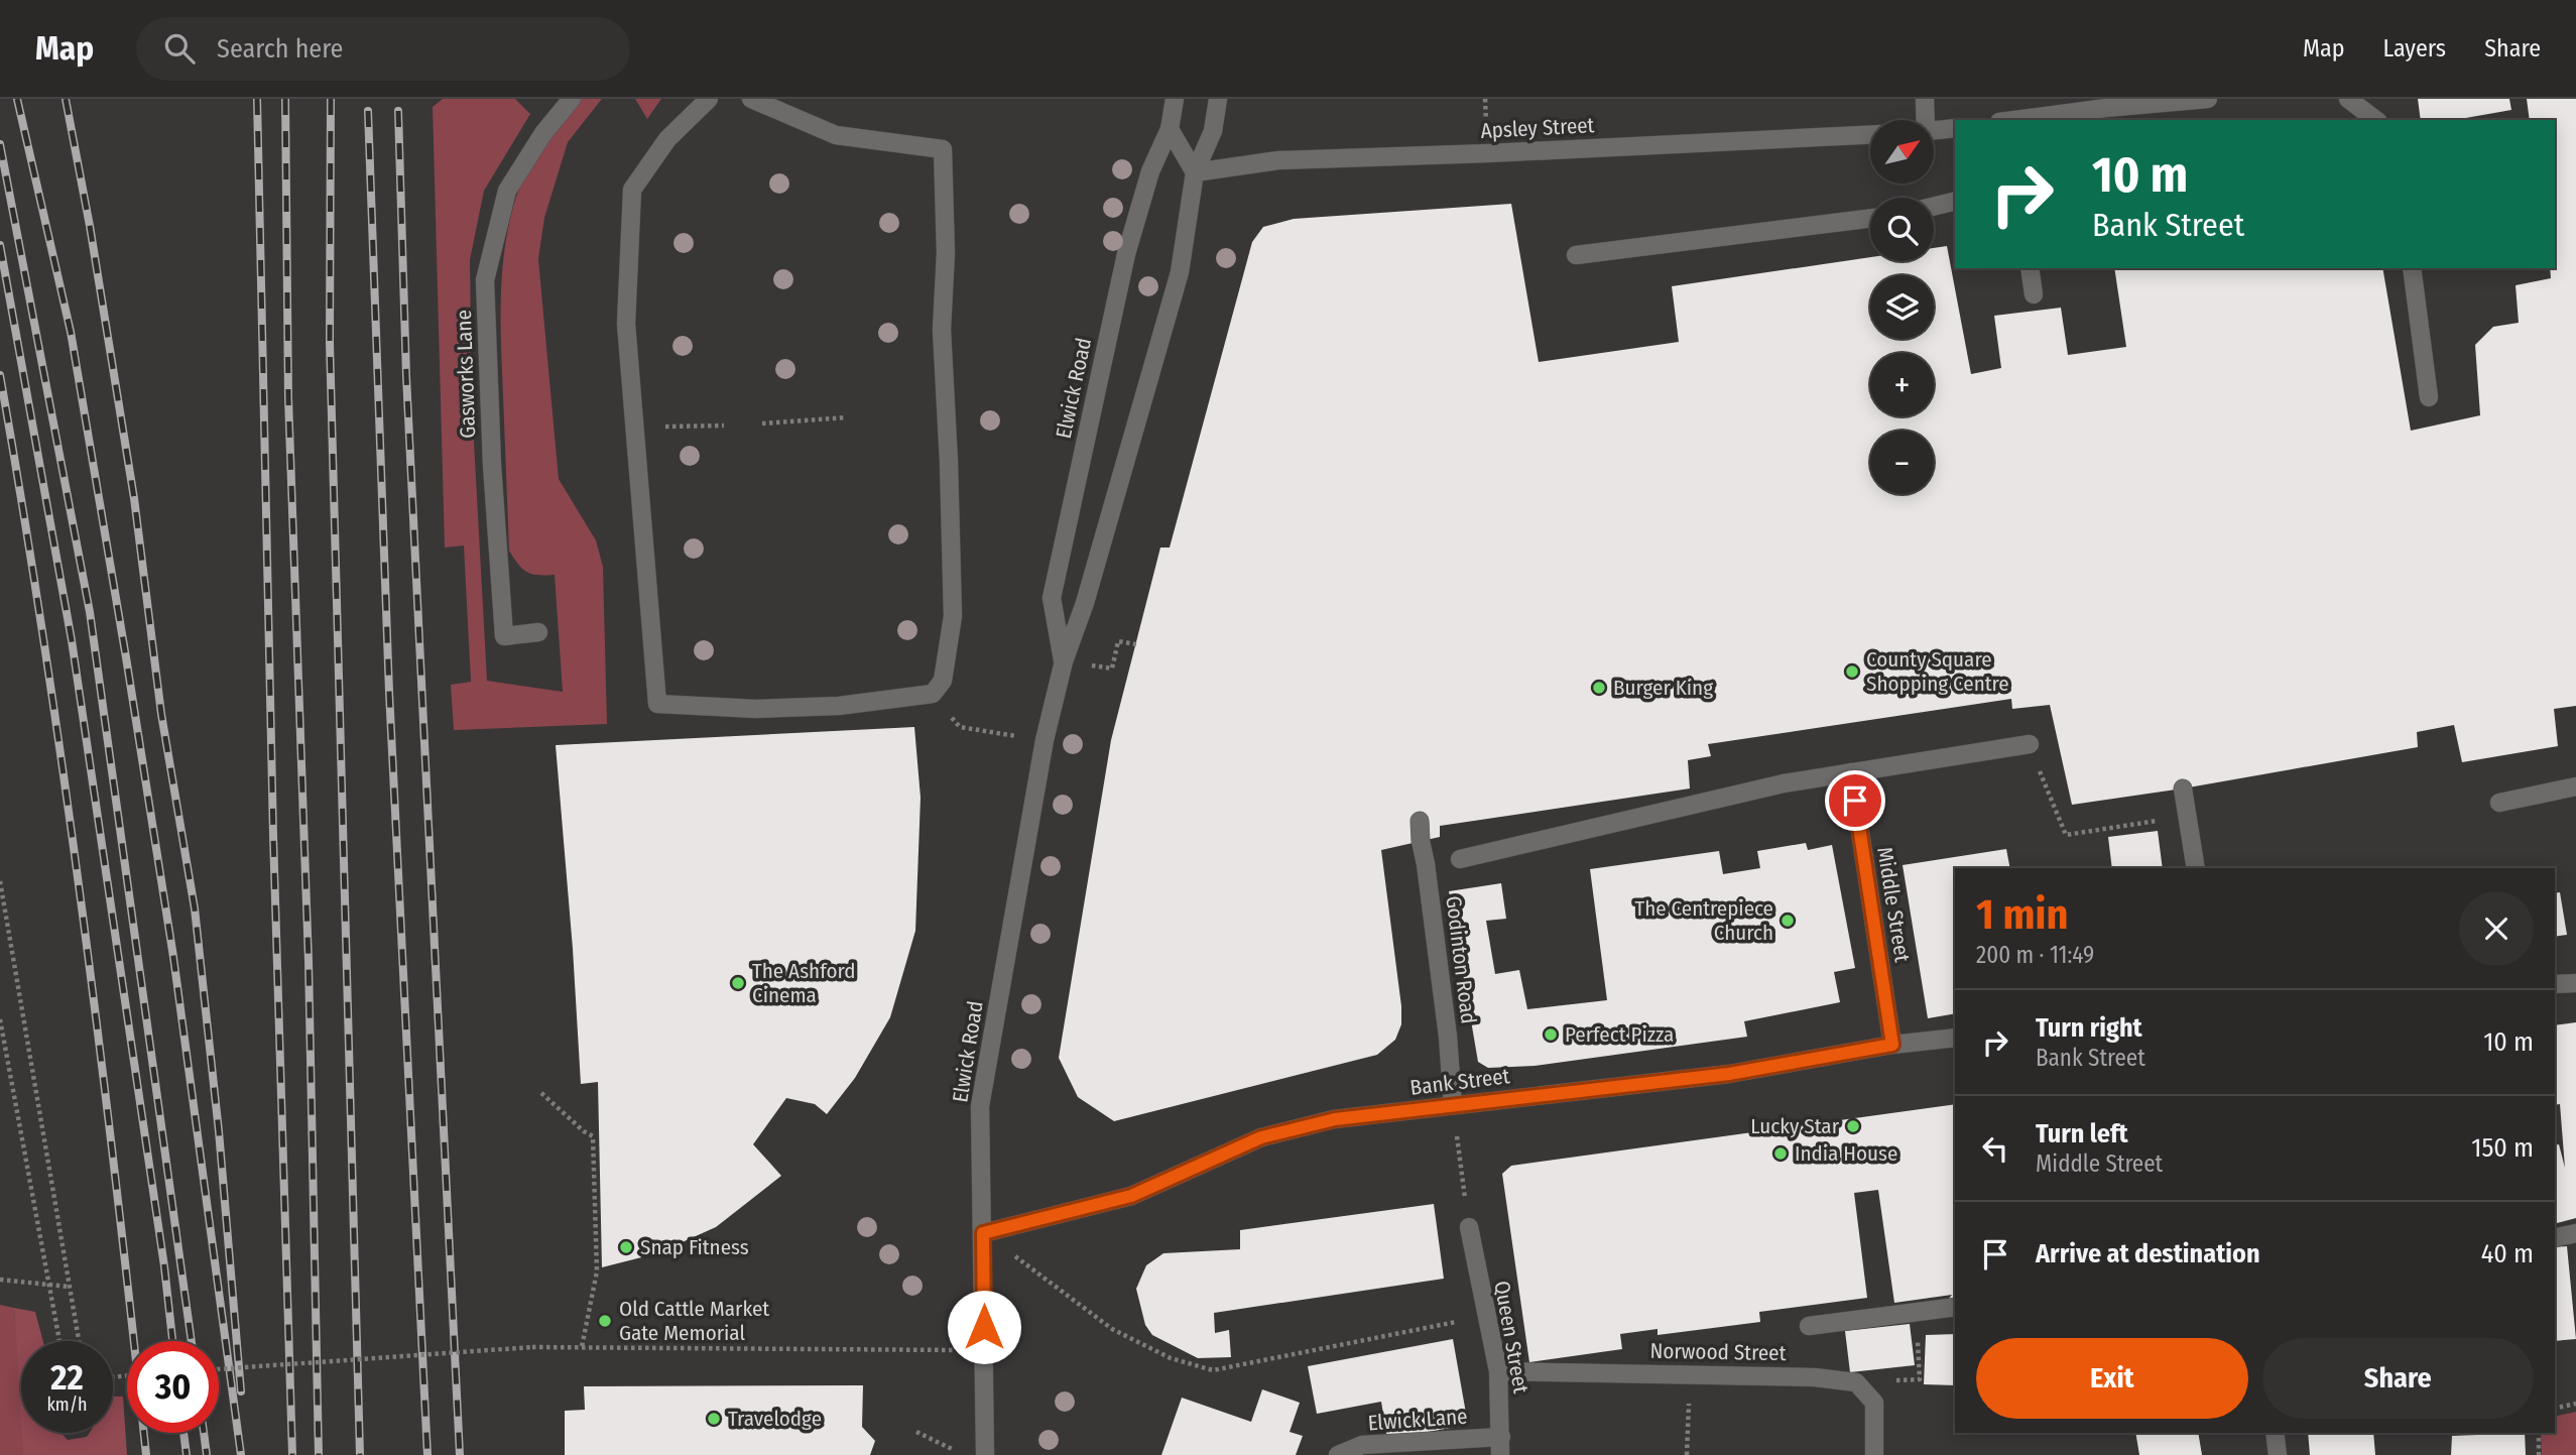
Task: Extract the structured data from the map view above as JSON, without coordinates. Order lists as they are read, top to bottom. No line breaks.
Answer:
{"streets":{"street":["Apsley Street","Gasworks Lane","Elwick Road","Middle Street","Godinton Road","Bank Street","Queen Street","Norwood Street","Elwick Lane"]},"crossings":[["Apsley Street","Elwick Road"],["Elwick Road","Bank Street"],["Middle Street","Bank Street"],["Godinton Road","Bank Street"],["Queen Street","Norwood Street"],["Queen Street","Elwick Lane"]],"places":["County Square Shopping Centre","Burger King","The Centrepiece Church","The Ashford Cinema","Perfect Pizza","Lucky Star","India House","Snap Fitness","Old Cattle Market Gate Memorial","Travelodge"],"north":"top right","page":{"header":"Map","search":"Search here","nav":["Map","Layers","Share"],"map_buttons":["+","−"],"turn":["10 m","Bank Street"],"heading":["1 min","200 m · 11:49"],"list":[{"name":"Turn right","note":"Bank Street","value":"10 m"},{"name":"Turn left","note":"Middle Street","value":"150 m"},{"name":"Arrive at destination","value":"40 m"}],"buttons":["Exit","Share"],"speed":"22 km/h","limit":"30"}}
